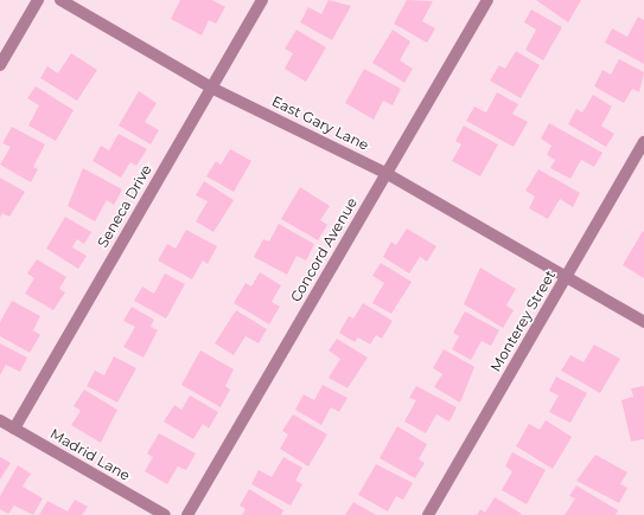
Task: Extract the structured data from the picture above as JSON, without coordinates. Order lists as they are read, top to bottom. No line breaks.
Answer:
{"streets":{"street":["East Gary Lane","Seneca Drive","Concord Avenue","Monterey Street","Madrid Lane"]},"crossings":[["East Gary Lane","Seneca Drive"],["East Gary Lane","Concord Avenue"],["East Gary Lane","Monterey Street"],["Seneca Drive","Madrid Lane"]]}
